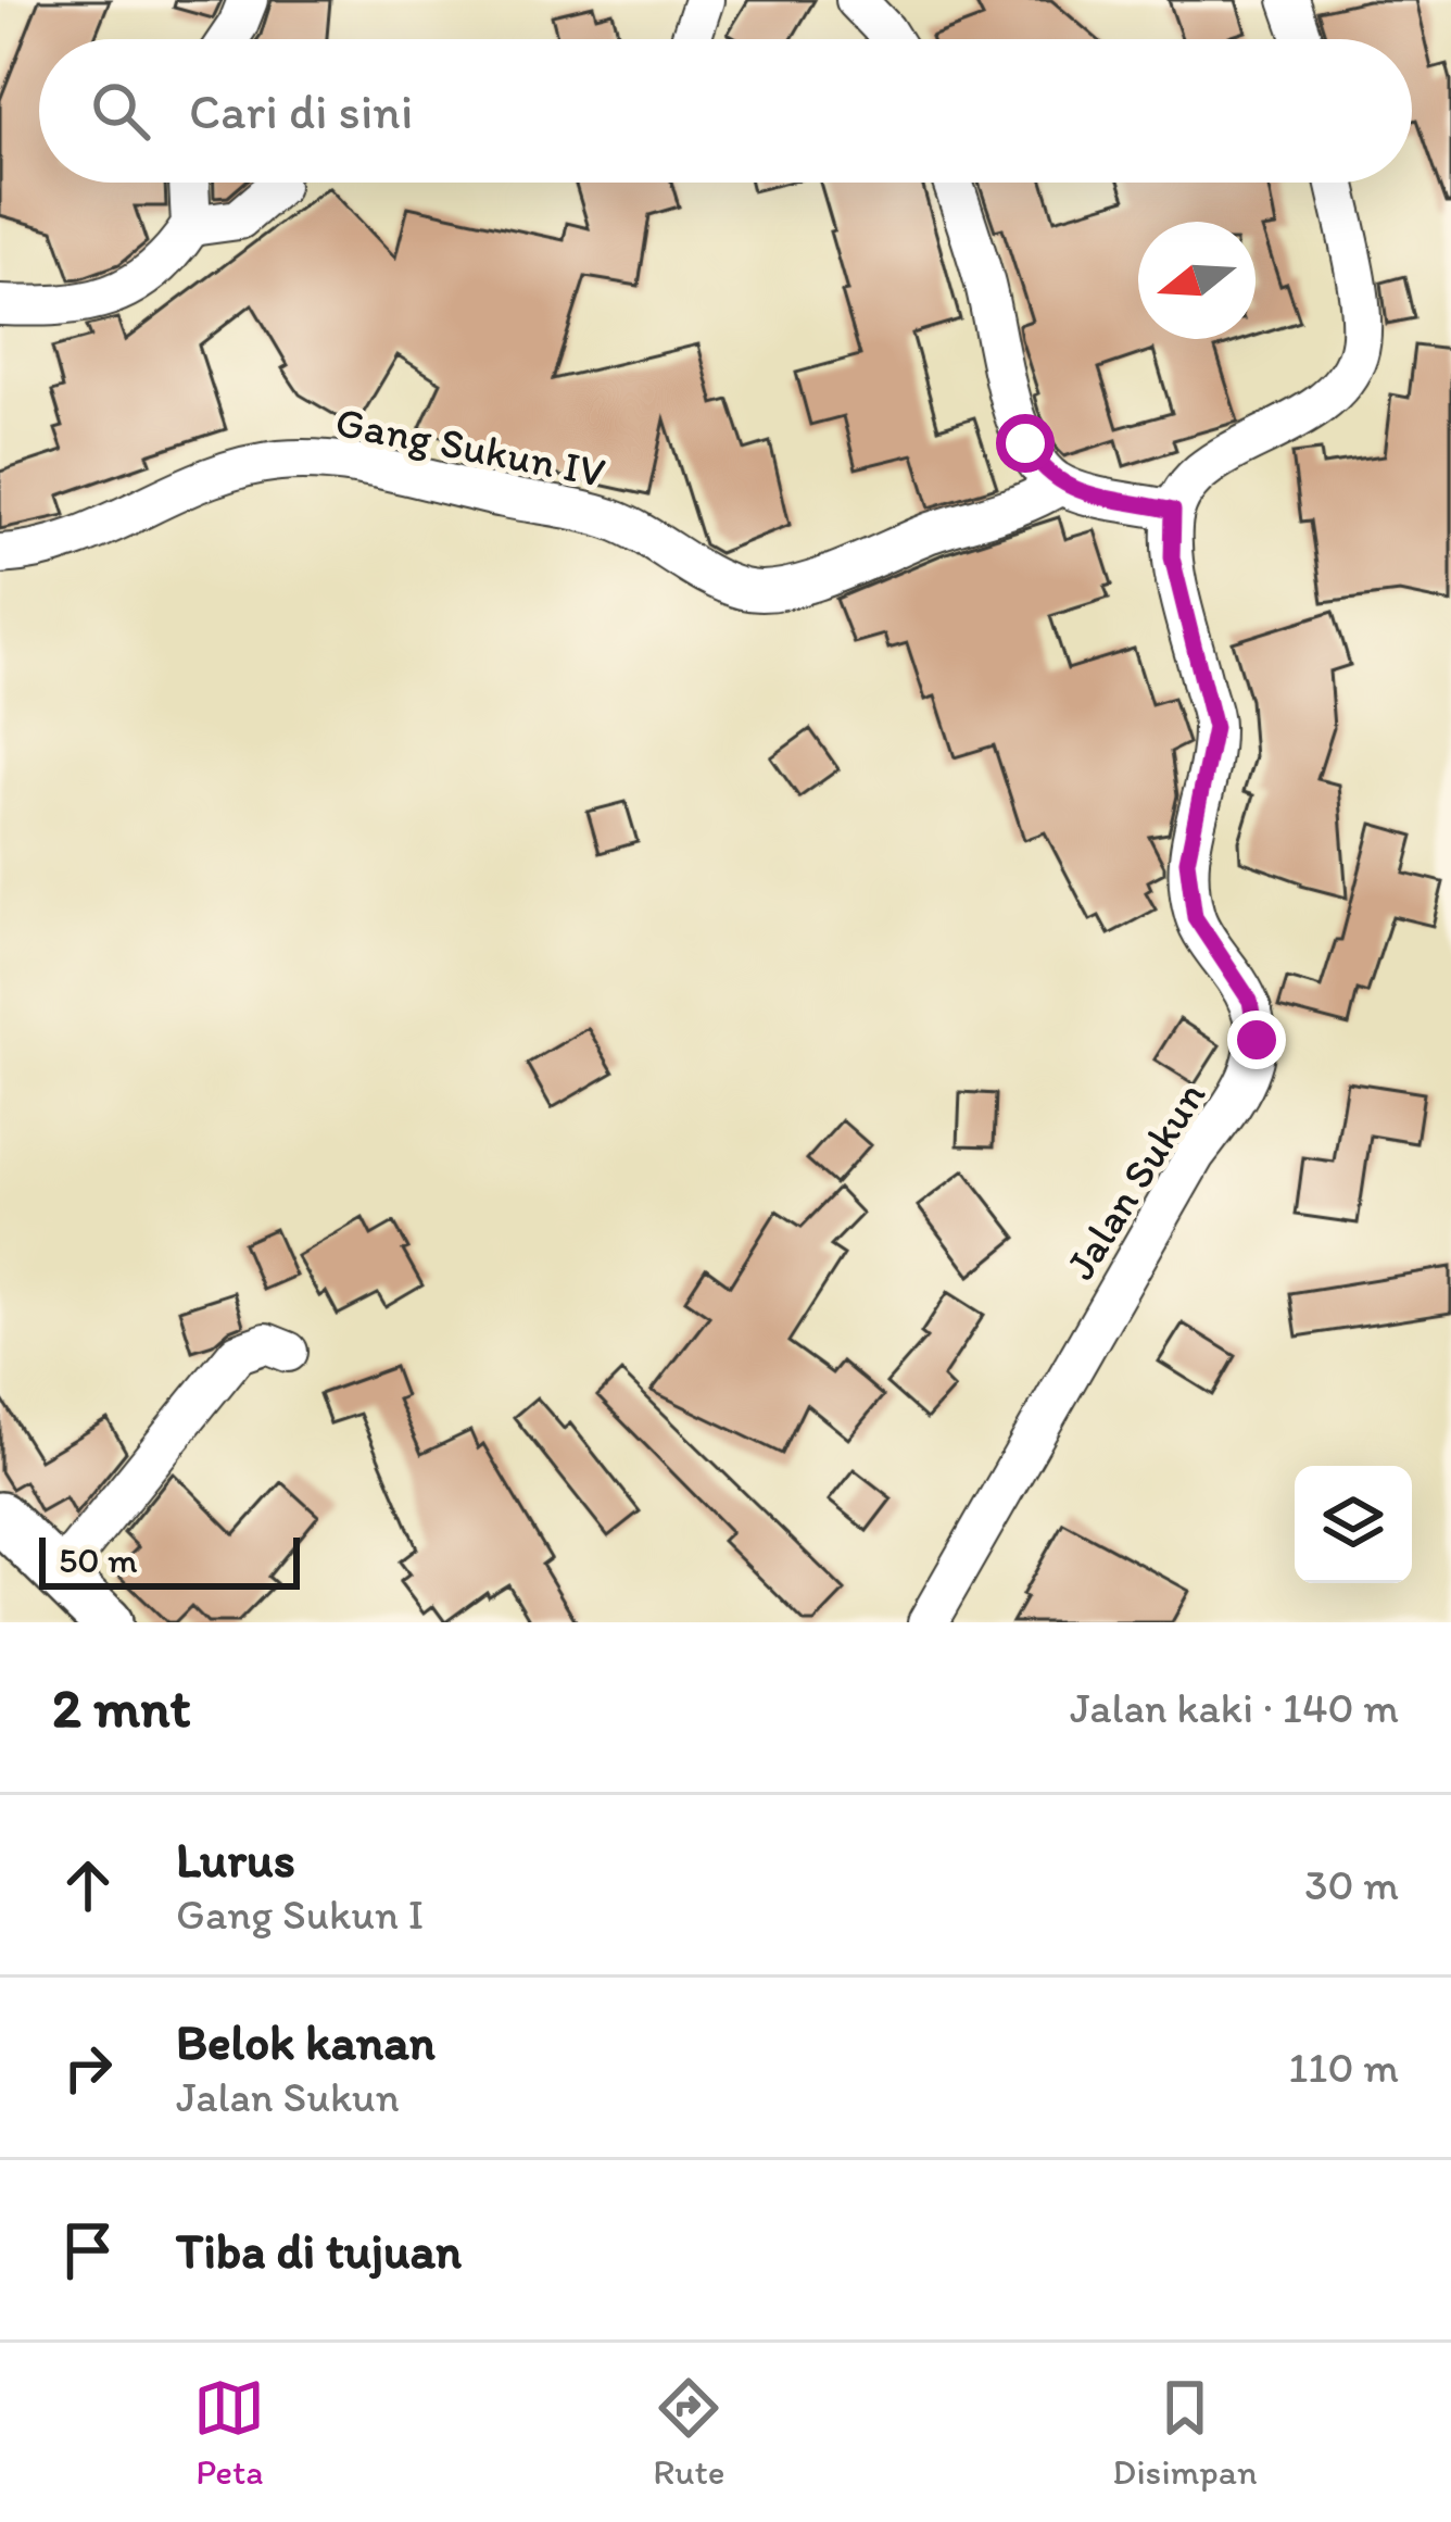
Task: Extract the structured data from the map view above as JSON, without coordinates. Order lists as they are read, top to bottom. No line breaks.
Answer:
{"streets":{"street":["Gang Sukun IV","Jalan Sukun"]},"scale_bar":"50 m","north":"left","page":{"search":"Cari di sini","scale":"50 m","heading":["2 mnt","Jalan kaki · 140 m"],"list":[["Lurus","Gang Sukun I","30 m"],["Belok kanan","Jalan Sukun","110 m"],"Tiba di tujuan"],"nav":["Peta","Rute","Disimpan"]}}
